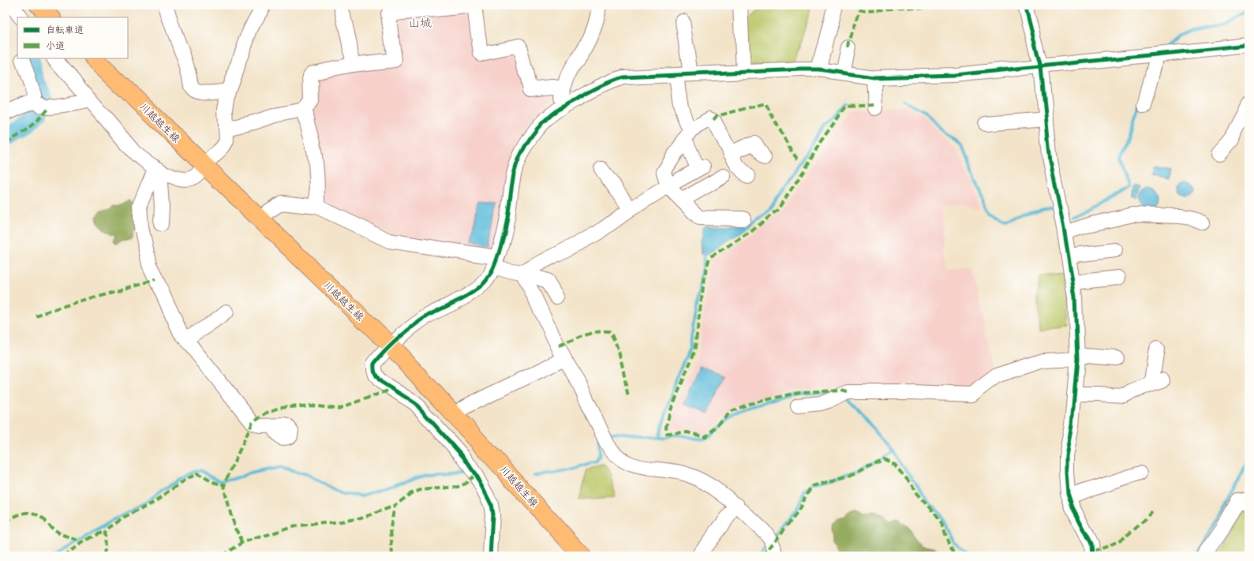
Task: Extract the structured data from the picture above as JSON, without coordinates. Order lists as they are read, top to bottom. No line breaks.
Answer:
{"streets":{"main road":["川越越生線"]},"districts":["山城"],"legend":["自転車道","小道"]}
